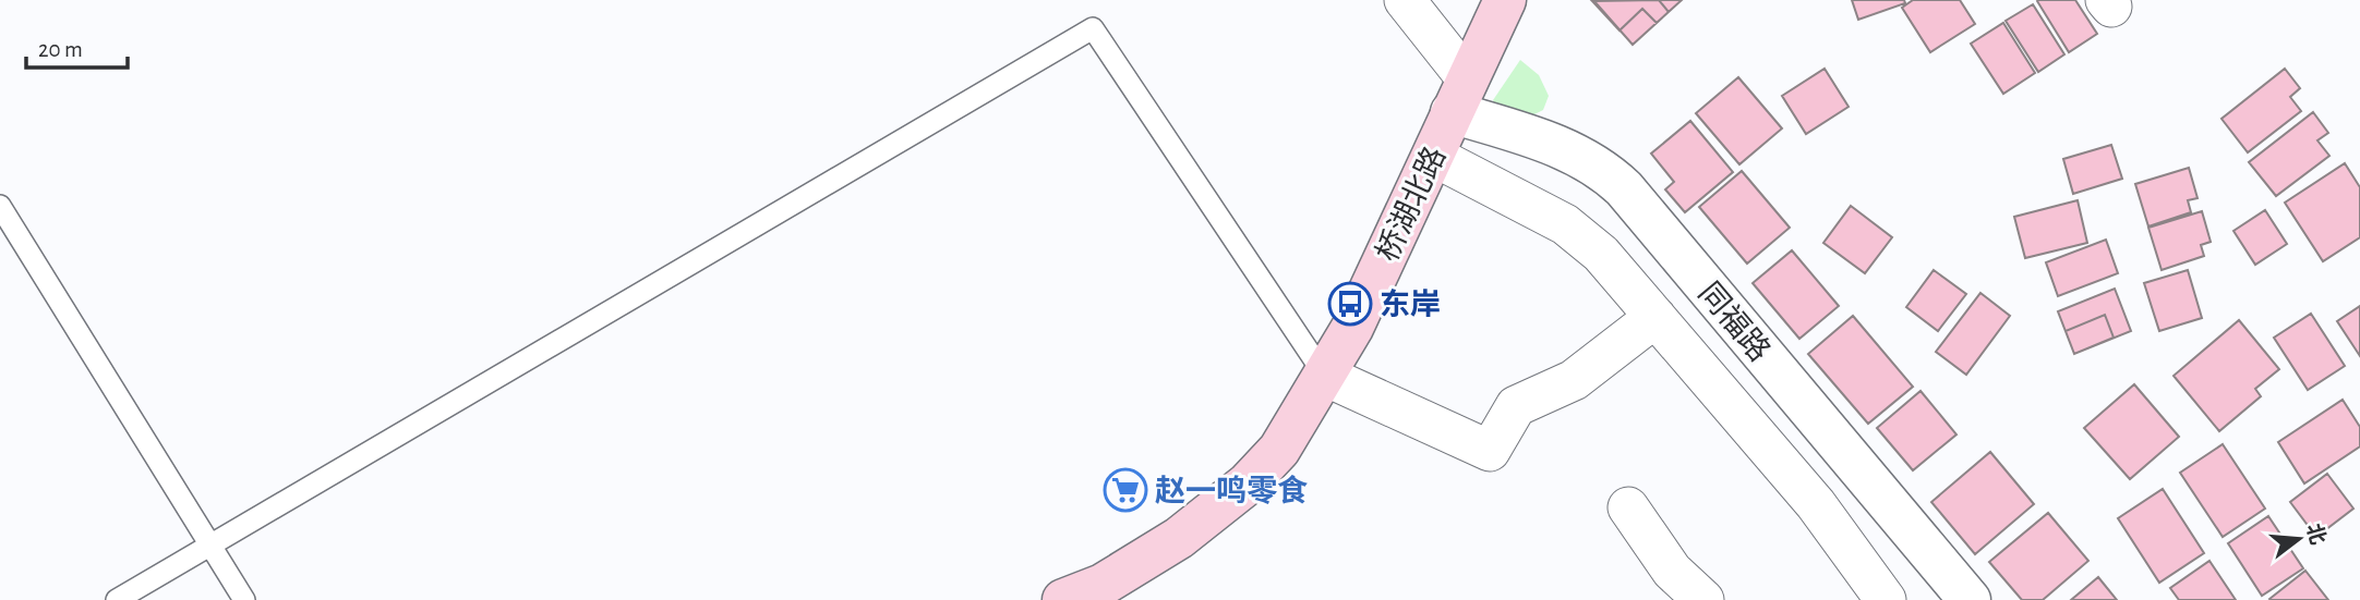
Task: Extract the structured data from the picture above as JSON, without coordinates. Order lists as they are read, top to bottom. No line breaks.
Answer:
{"streets":{"main road":["桥湖北路"],"street":["同福路"]},"crossings":[["桥湖北路","同福路"]],"places":{"bus stop":["东岸"],"supermarket":["赵一鸣零食"]},"scale_bar":"20 m","north":"right"}
